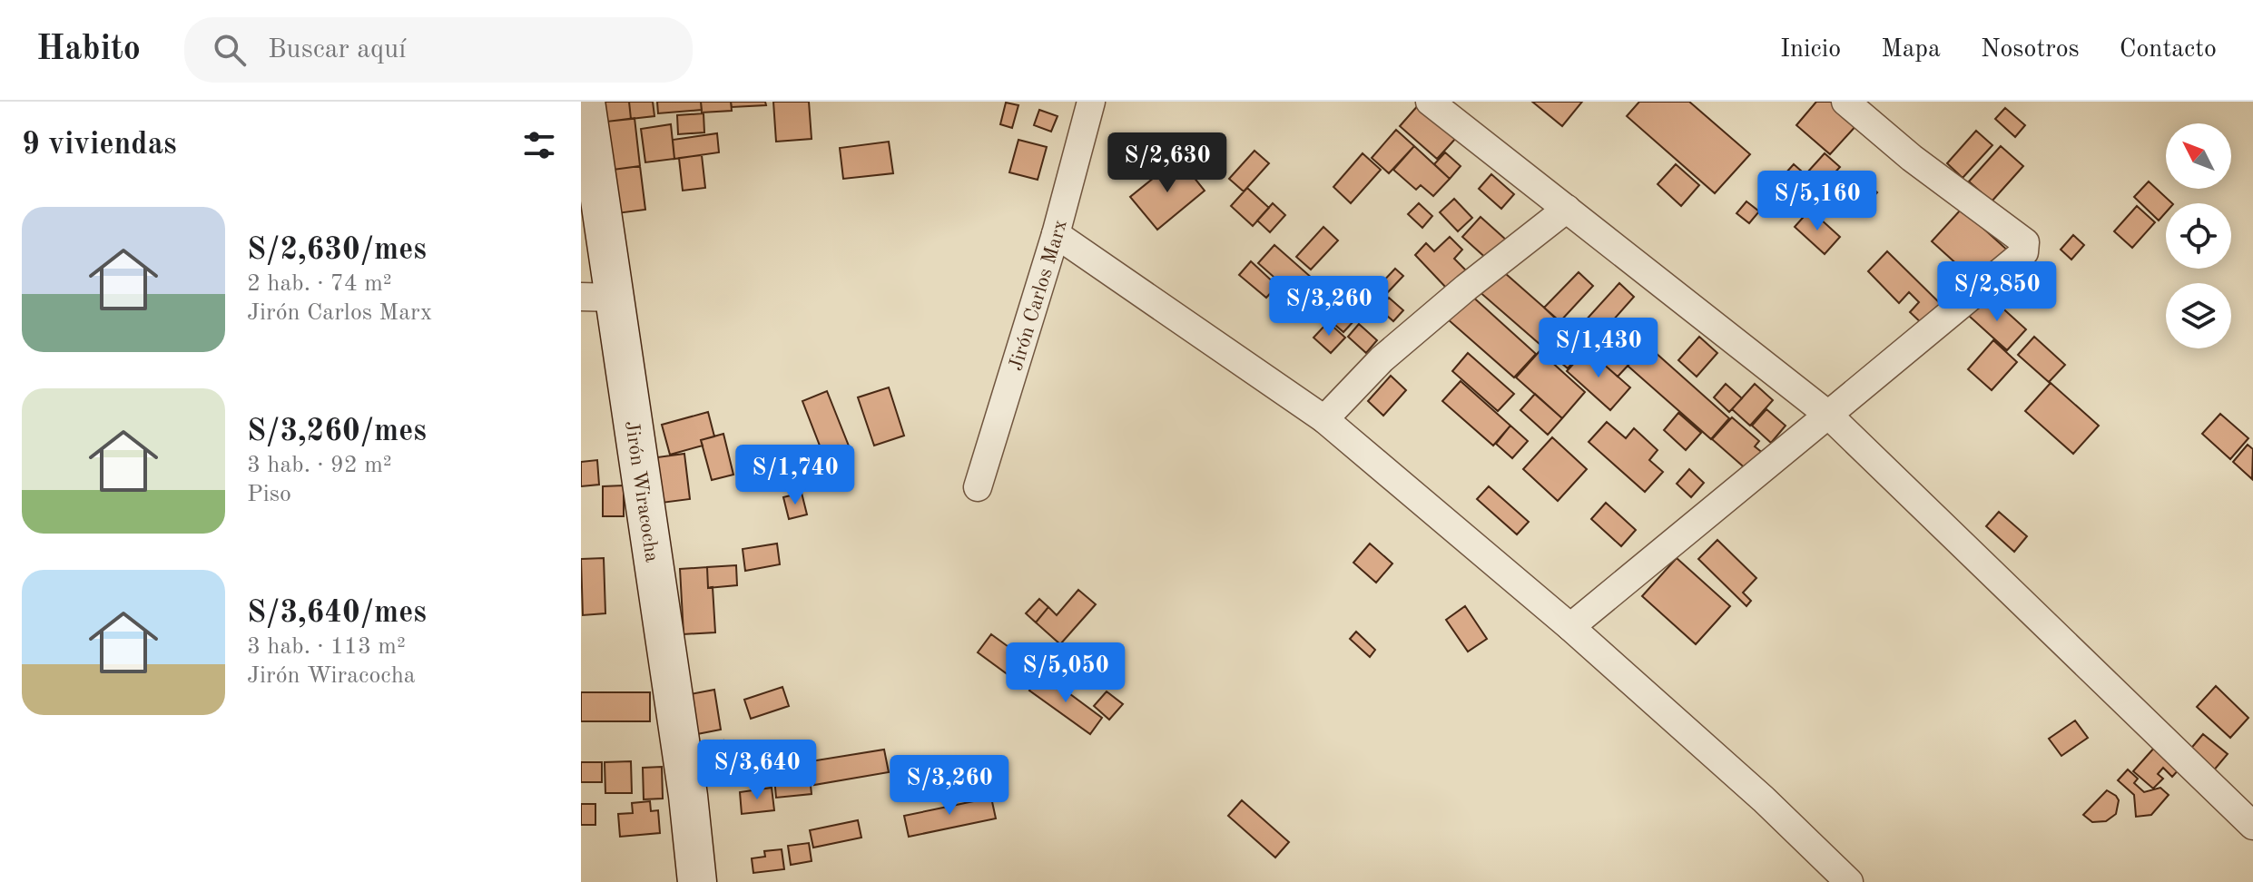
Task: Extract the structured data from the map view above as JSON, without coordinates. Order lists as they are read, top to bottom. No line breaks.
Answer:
{"streets":{"street":["Jirón Carlos Marx","Jirón Wiracocha"]},"north":"top left","page":{"header":"Habito","search":"Buscar aquí","nav":["Inicio","Mapa","Nosotros","Contacto"],"heading":"9 viviendas","price":["S/2,630","S/5,160","S/2,850","S/3,260","S/1,430","S/1,740","S/5,050","S/3,640","S/3,260"],"list":[{"name":"S/2,630/mes","note":"2 hab. · 74 m² · Jirón Carlos Marx"},{"name":"S/3,260/mes","note":"3 hab. · 92 m² · Piso"},{"name":"S/3,640/mes","note":"3 hab. · 113 m² · Jirón Wiracocha"}]}}
